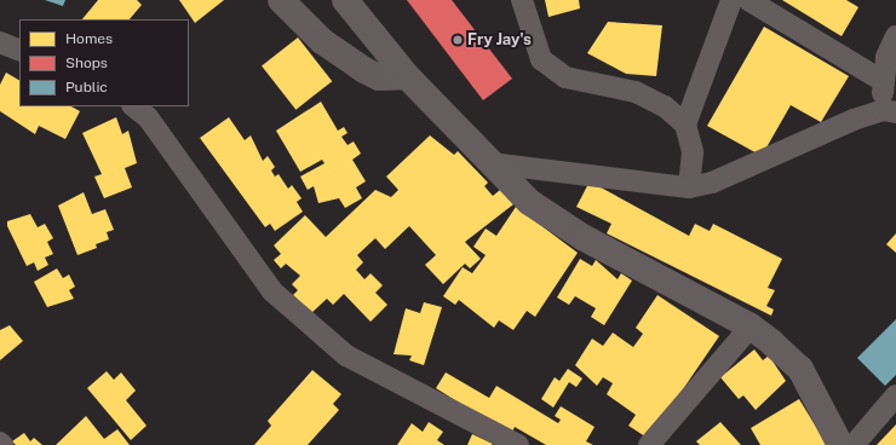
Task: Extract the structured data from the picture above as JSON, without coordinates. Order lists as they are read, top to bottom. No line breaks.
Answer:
{"places":["Fry Jay's"],"legend":["Homes","Shops","Public"]}
